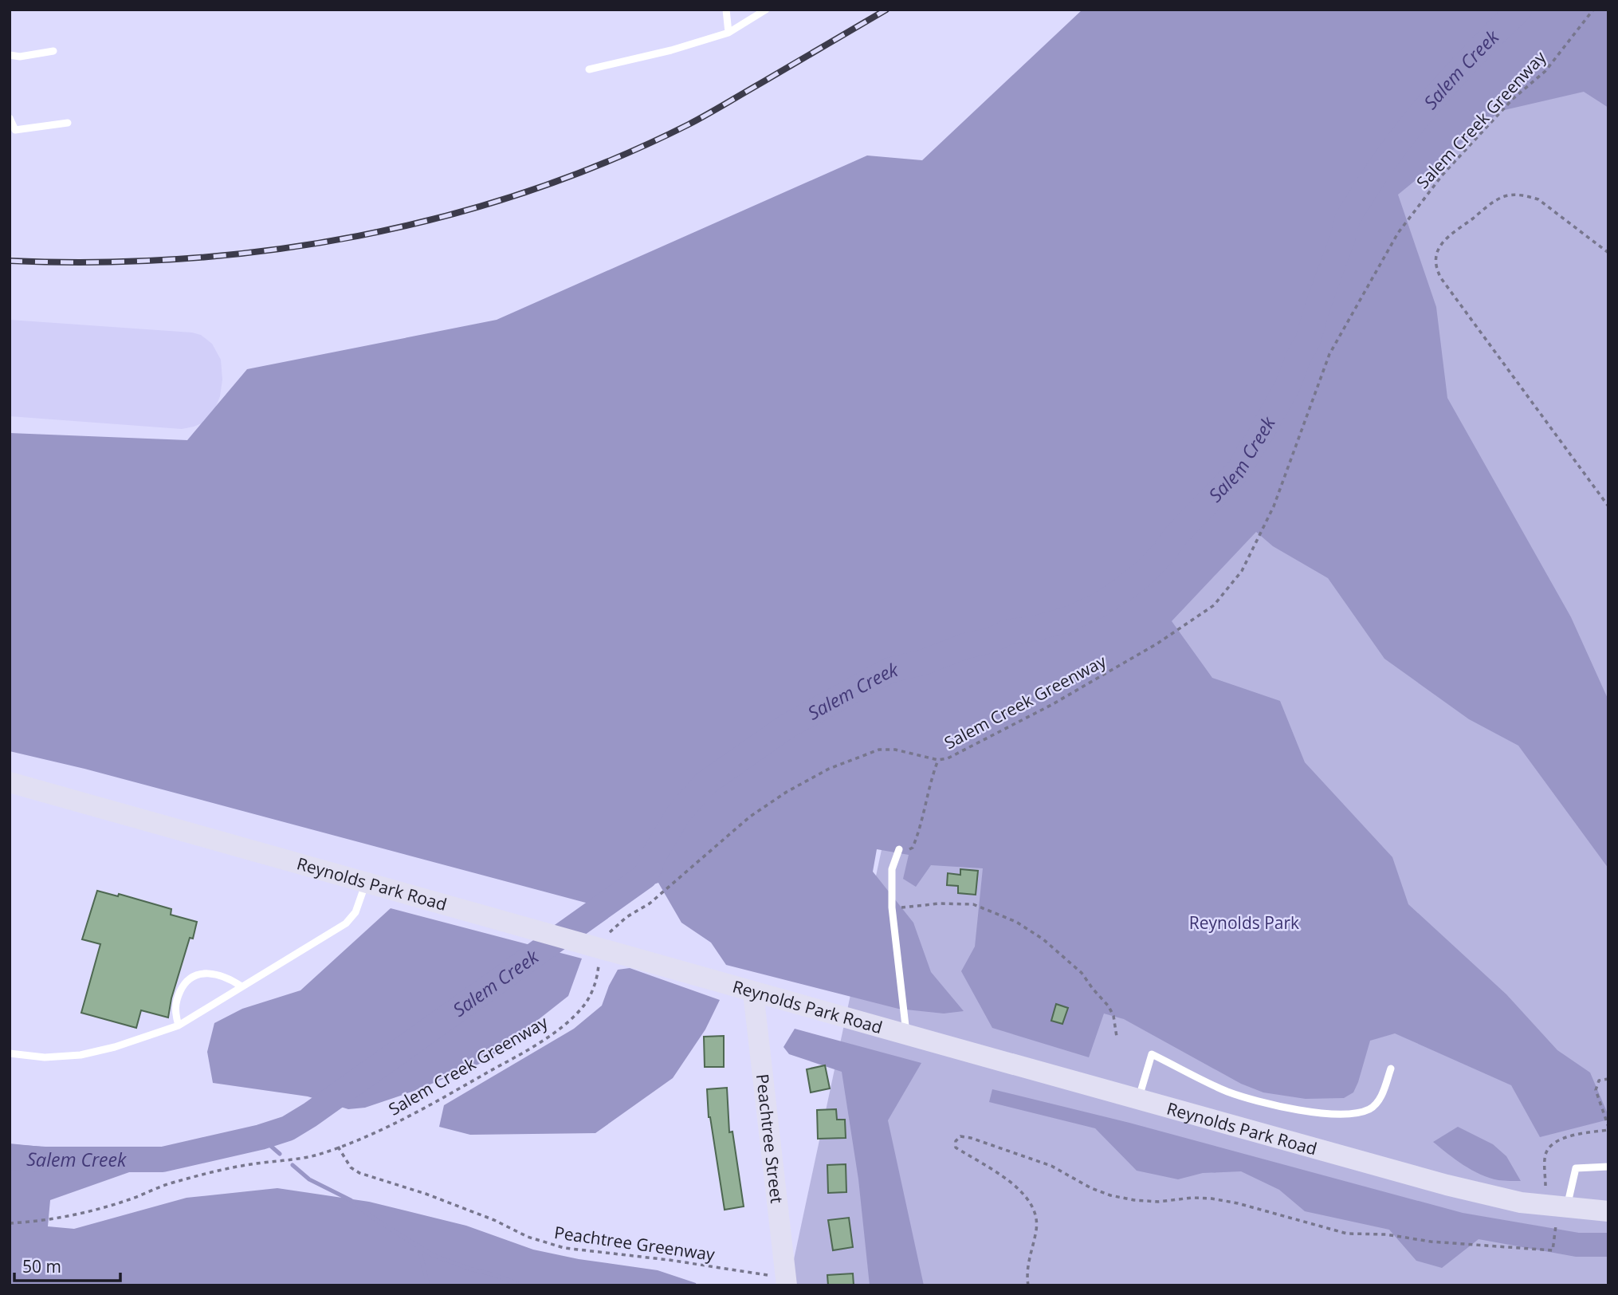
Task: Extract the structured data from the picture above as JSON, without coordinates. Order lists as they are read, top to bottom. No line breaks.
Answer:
{"streets":{"main road":["Reynolds Park Road","Peachtree Street"],"path":["Salem Creek Greenway","Peachtree Greenway"]},"crossings":[["Salem Creek Greenway","Peachtree Greenway"],["Reynolds Park Road","Peachtree Street"],["Peachtree Street","Peachtree Greenway"]],"water":["Salem Creek"],"parks":["Reynolds Park"],"scale_bar":"50 m"}
